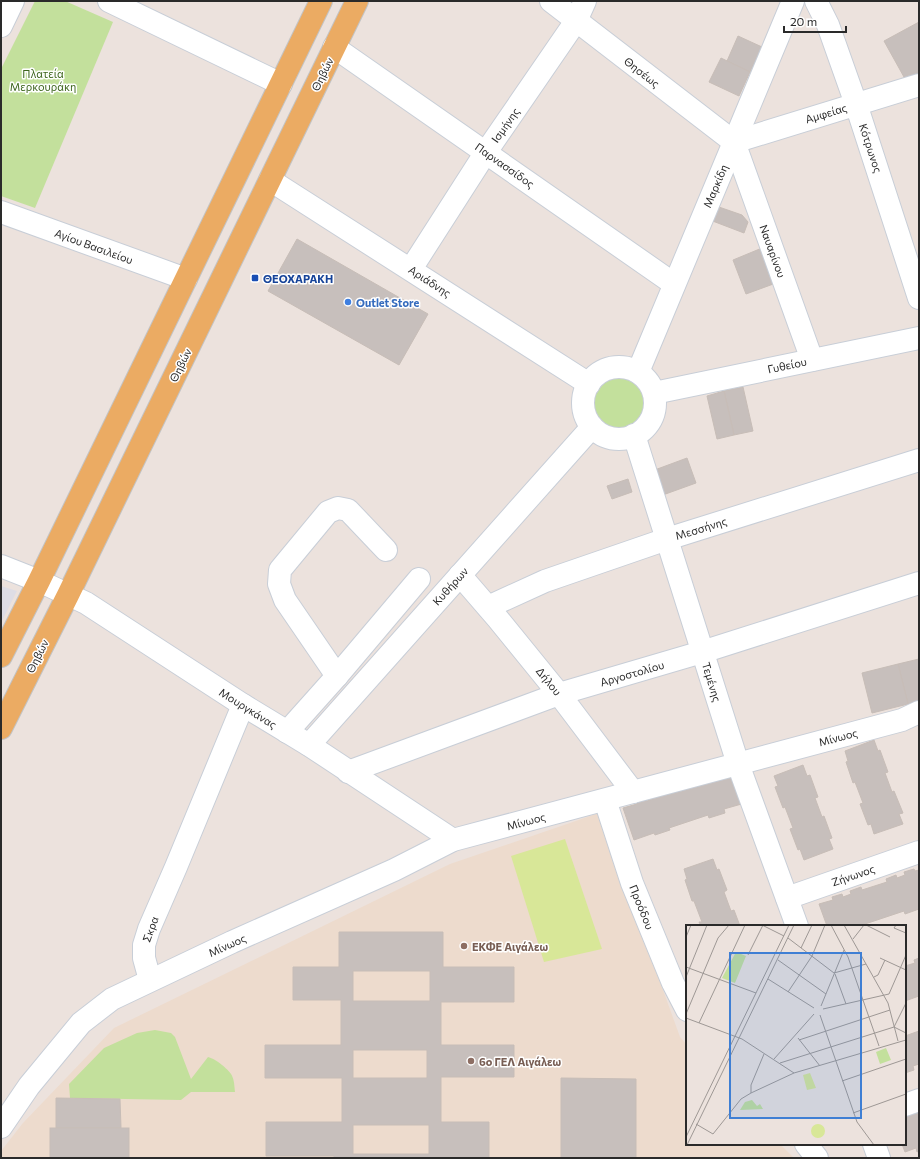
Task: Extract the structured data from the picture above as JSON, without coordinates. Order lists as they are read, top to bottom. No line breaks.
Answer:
{"streets":{"main road":["Θηβών"],"street":["Θησέως","Αμφείας","Ισμήνης","Κότρωνος","Παρνασσίδος","Μαρκίδη","Αγίου Βασιλείου","Ναυαρίνου","Αριάδνης","Γυθείου","Μεσσήνης","Κυθήρων","Αργοστολίου","Δήλου","Τεμένης","Μουργκάνας","Μίνωος","Ζήνωνος","Προόδου","Σκρα"]},"crossings":[["Θησέως","Αμφείας"],["Θησέως","Ισμήνης"],["Θησέως","Μαρκίδη"],["Θησέως","Ναυαρίνου"],["Θηβών","Παρνασσίδος"],["Θηβών","Αριάδνης"],["Θηβών","Μουργκάνας"],["Αμφείας","Κότρωνος"],["Αμφείας","Μαρκίδη"],["Αμφείας","Ναυαρίνου"],["Ισμήνης","Παρνασσίδος"],["Ισμήνης","Αριάδνης"],["Παρνασσίδος","Μαρκίδη"],["Μαρκίδη","Ναυαρίνου"],["Μαρκίδη","Αριάδνης"],["Μαρκίδη","Γυθείου"],["Μαρκίδη","Κυθήρων"],["Μαρκίδη","Τεμένης"],["Ναυαρίνου","Γυθείου"],["Αριάδνης","Γυθείου"],["Αριάδνης","Κυθήρων"],["Αριάδνης","Τεμένης"],["Γυθείου","Κυθήρων"],["Γυθείου","Τεμένης"],["Μεσσήνης","Δήλου"],["Μεσσήνης","Τεμένης"],["Κυθήρων","Δήλου"],["Κυθήρων","Τεμένης"],["Κυθήρων","Μουργκάνας"],["Αργοστολίου","Δήλου"],["Αργοστολίου","Τεμένης"],["Αργοστολίου","Μουργκάνας"],["Δήλου","Μίνωος"],["Τεμένης","Μίνωος"],["Τεμένης","Ζήνωνος"],["Μουργκάνας","Μίνωος"],["Μουργκάνας","Σκρα"],["Μίνωος","Προόδου"],["Μίνωος","Σκρα"]],"parks":["Πλατεία Μερκουράκη"],"places":{"transit":["ΘΕΟΧΑΡΑΚΗ"],"other":["Outlet Store","ΕΚΦΕ Αιγάλεω","6ο ΓΕΛ Αιγάλεω"]},"scale_bar":"20 m"}
